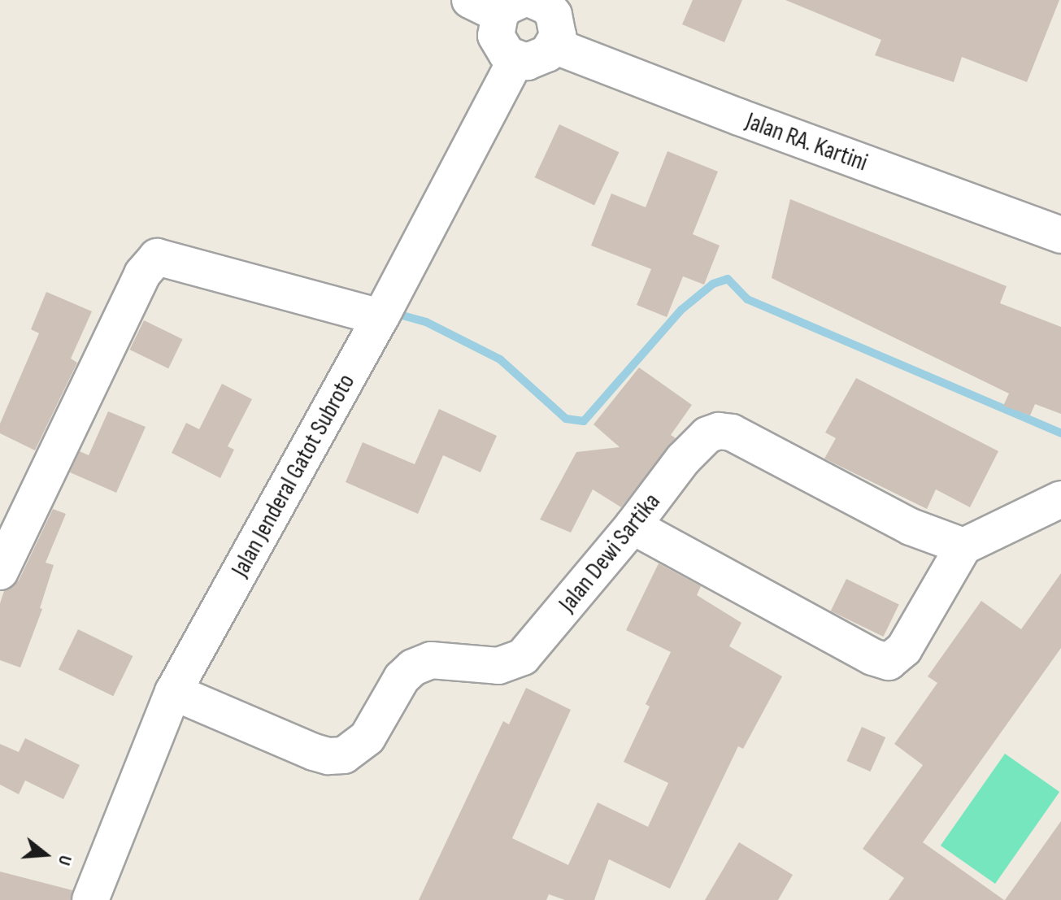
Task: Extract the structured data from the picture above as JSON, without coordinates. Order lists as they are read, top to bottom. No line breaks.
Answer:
{"streets":{"street":["Jalan RA. Kartini","Jalan Jenderal Gatot Subroto","Jalan Dewi Sartika"]},"crossings":[["Jalan Jenderal Gatot Subroto","Jalan Dewi Sartika"]],"north":"right"}
